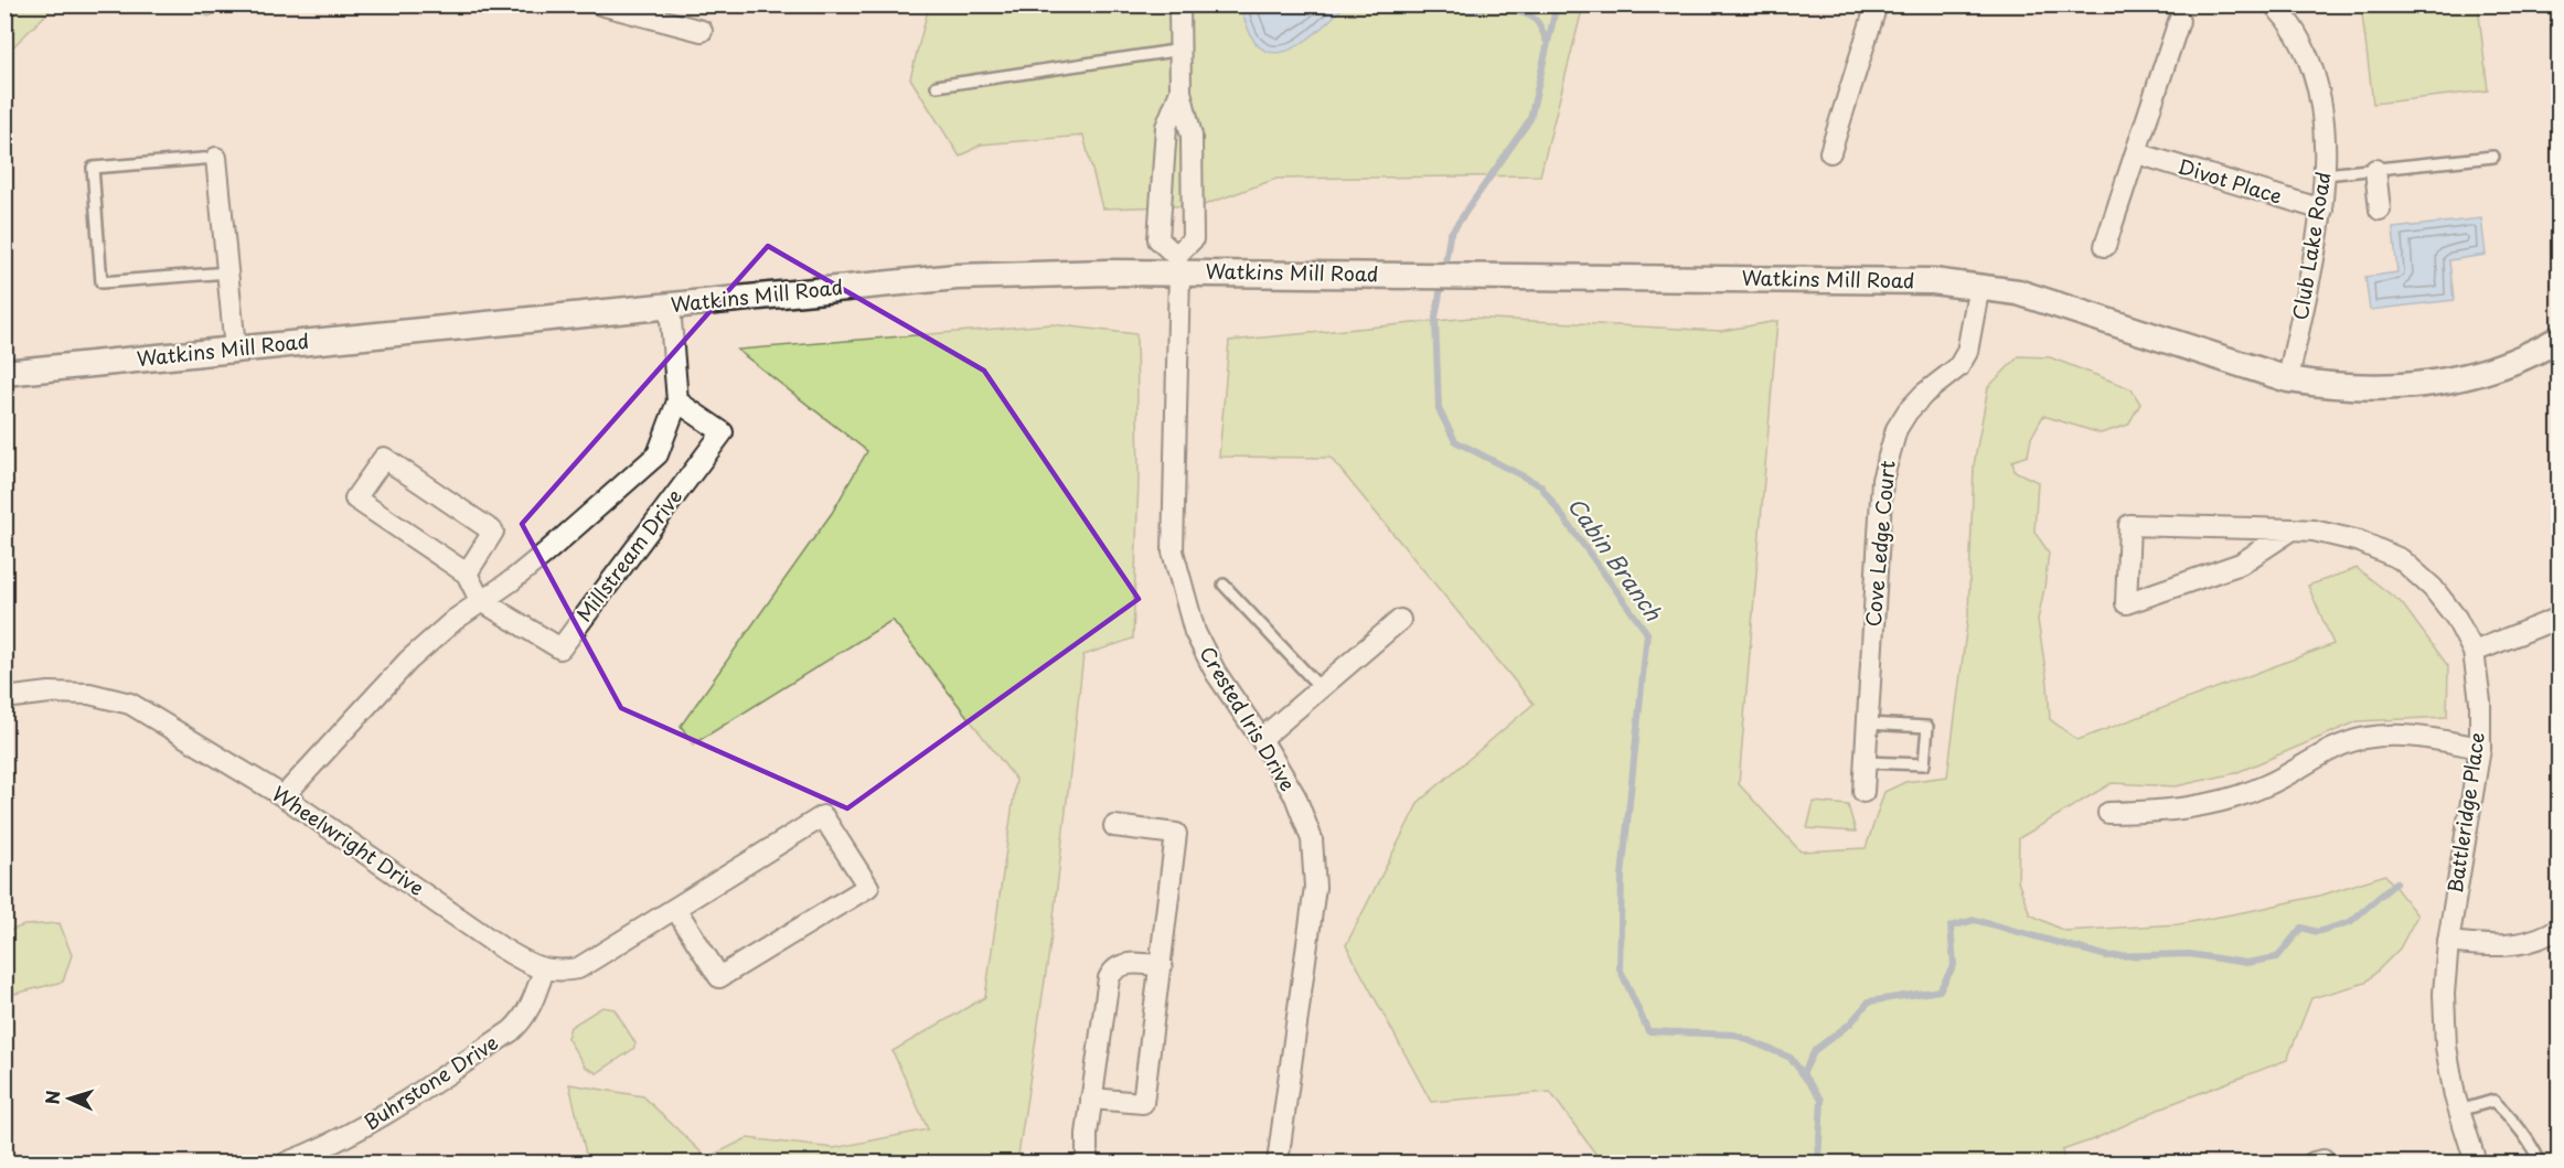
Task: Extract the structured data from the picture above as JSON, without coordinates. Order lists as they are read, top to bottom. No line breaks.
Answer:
{"streets":{"street":["Divot Place","Club Lake Road","Watkins Mill Road","Cove Ledge Court","Millstream Drive","Crested Iris Drive","Battleridge Place","Wheelwright Drive","Buhrstone Drive"]},"crossings":[["Divot Place","Club Lake Road"],["Club Lake Road","Watkins Mill Road"],["Watkins Mill Road","Cove Ledge Court"],["Watkins Mill Road","Crested Iris Drive"],["Wheelwright Drive","Buhrstone Drive"]],"water":["Cabin Branch"],"north":"left"}
